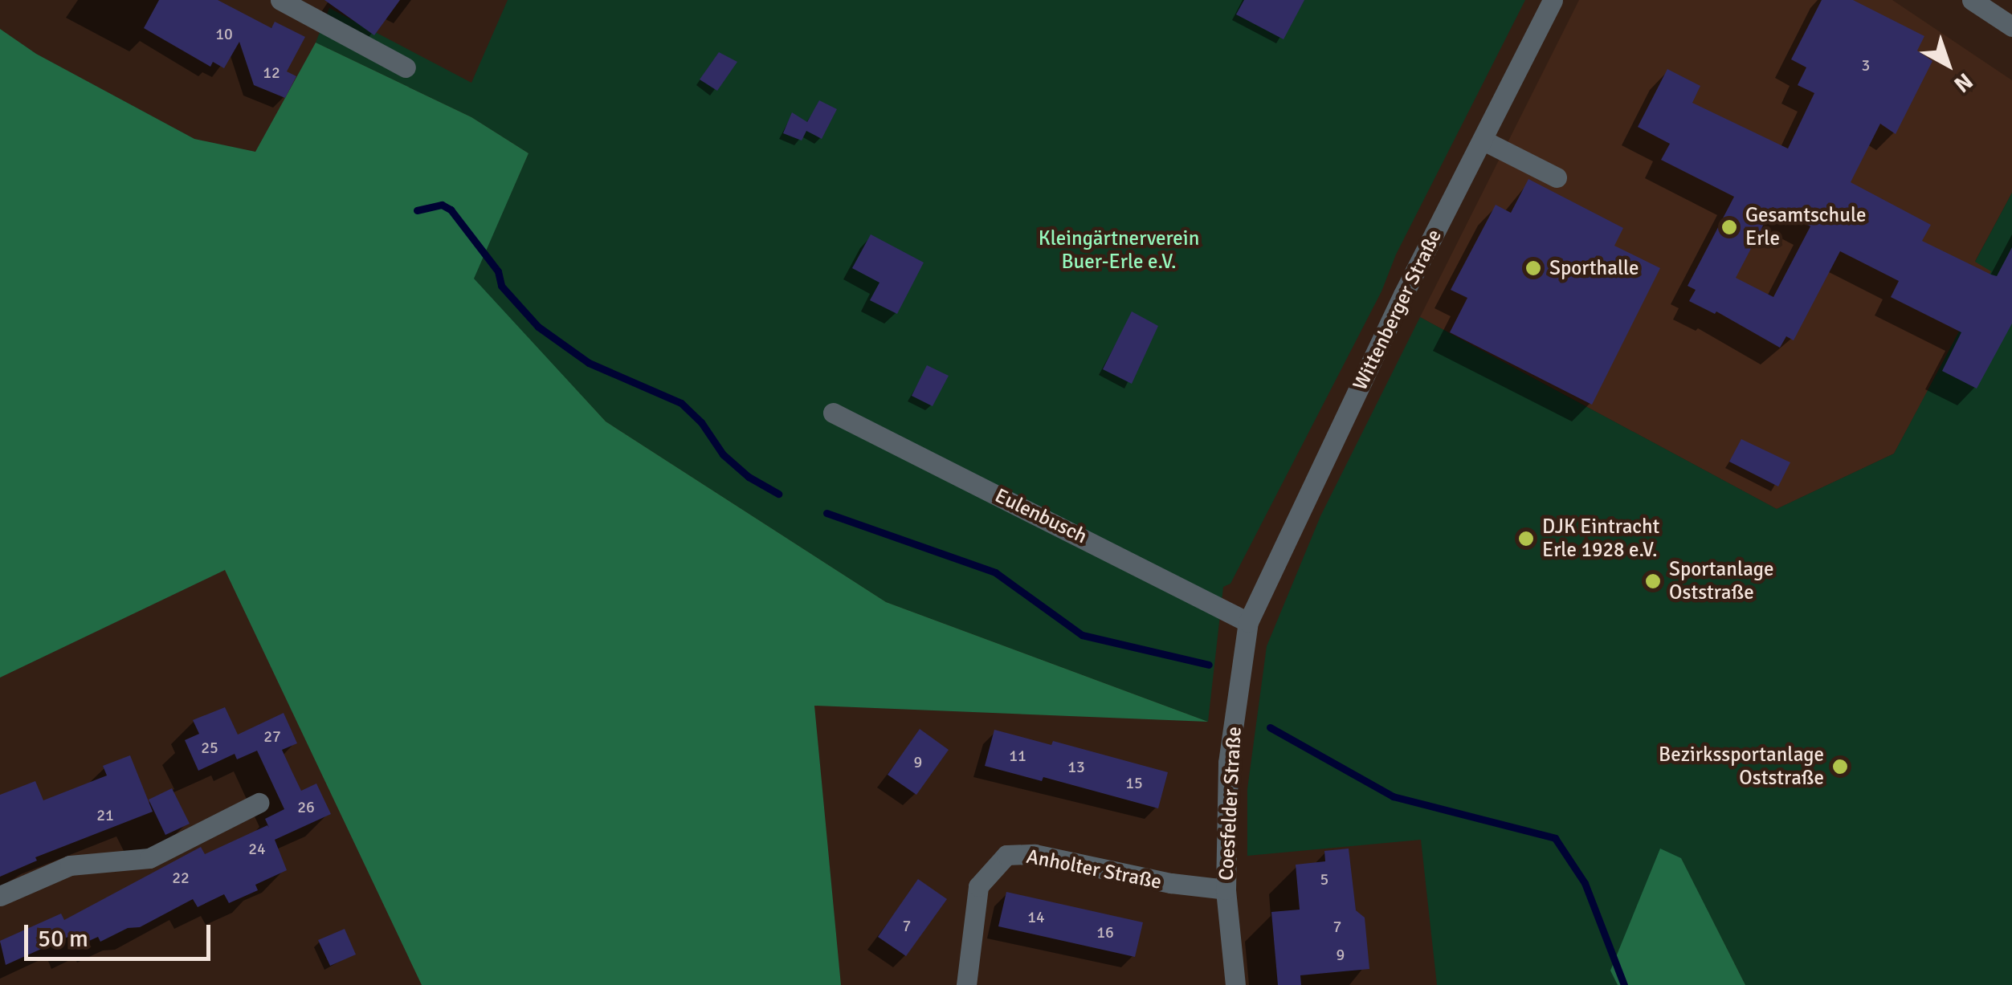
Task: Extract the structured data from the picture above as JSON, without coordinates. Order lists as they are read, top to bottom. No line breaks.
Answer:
{"streets":{"street":["Wittenberger Straße","Eulenbusch","Coesfelder Straße","Anholter Straße"]},"crossings":[["Wittenberger Straße","Eulenbusch"],["Wittenberger Straße","Coesfelder Straße"],["Eulenbusch","Coesfelder Straße"],["Coesfelder Straße","Anholter Straße"]],"parks":["Kleingärtnerverein Buer-Erle e.V."],"places":["Gesamtschule Erle","Sporthalle","DJK Eintracht Erle 1928 e.V.","Sportanlage Oststraße","Bezirkssportanlage Oststraße"],"house_numbers":["10","3","12","27","25","11","9","13","15","26","21","24","22","5","14","7","7","16","9"],"scale_bar":"50 m","north":"bottom right"}
